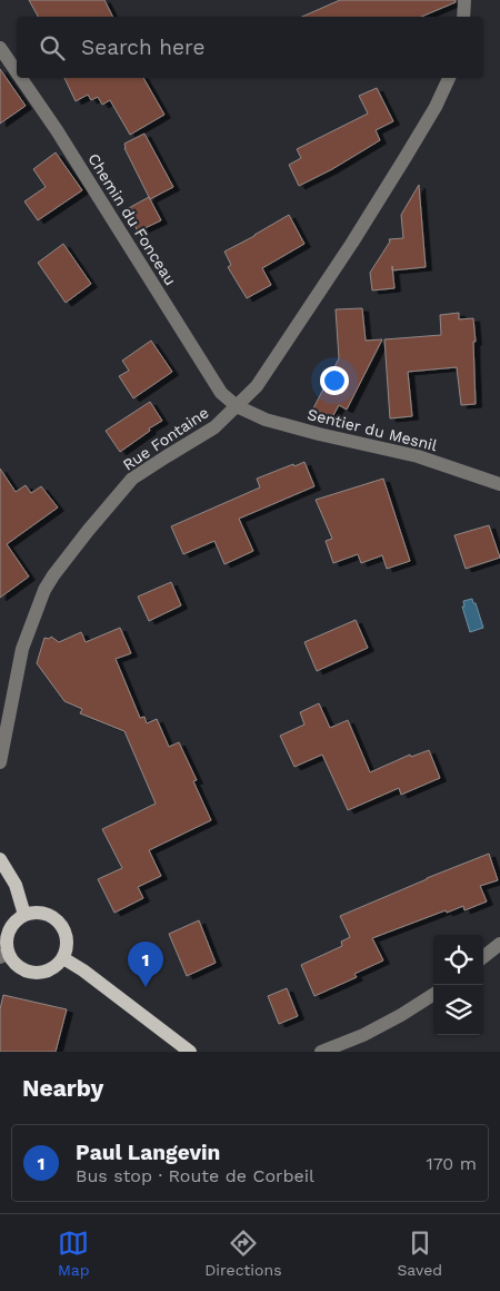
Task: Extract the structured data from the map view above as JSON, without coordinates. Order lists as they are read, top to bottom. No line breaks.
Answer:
{"streets":{"street":["Chemin du Fonceau","Sentier du Mesnil","Rue Fontaine"]},"crossings":[["Chemin du Fonceau","Sentier du Mesnil"],["Chemin du Fonceau","Rue Fontaine"],["Sentier du Mesnil","Rue Fontaine"]],"page":{"search":"Search here","pins":"1","heading":"Nearby","list":[{"mark":"1","name":"Paul Langevin","note":"Bus stop · Route de Corbeil","value":"170 m"}],"nav":["Map","Directions","Saved"]}}
